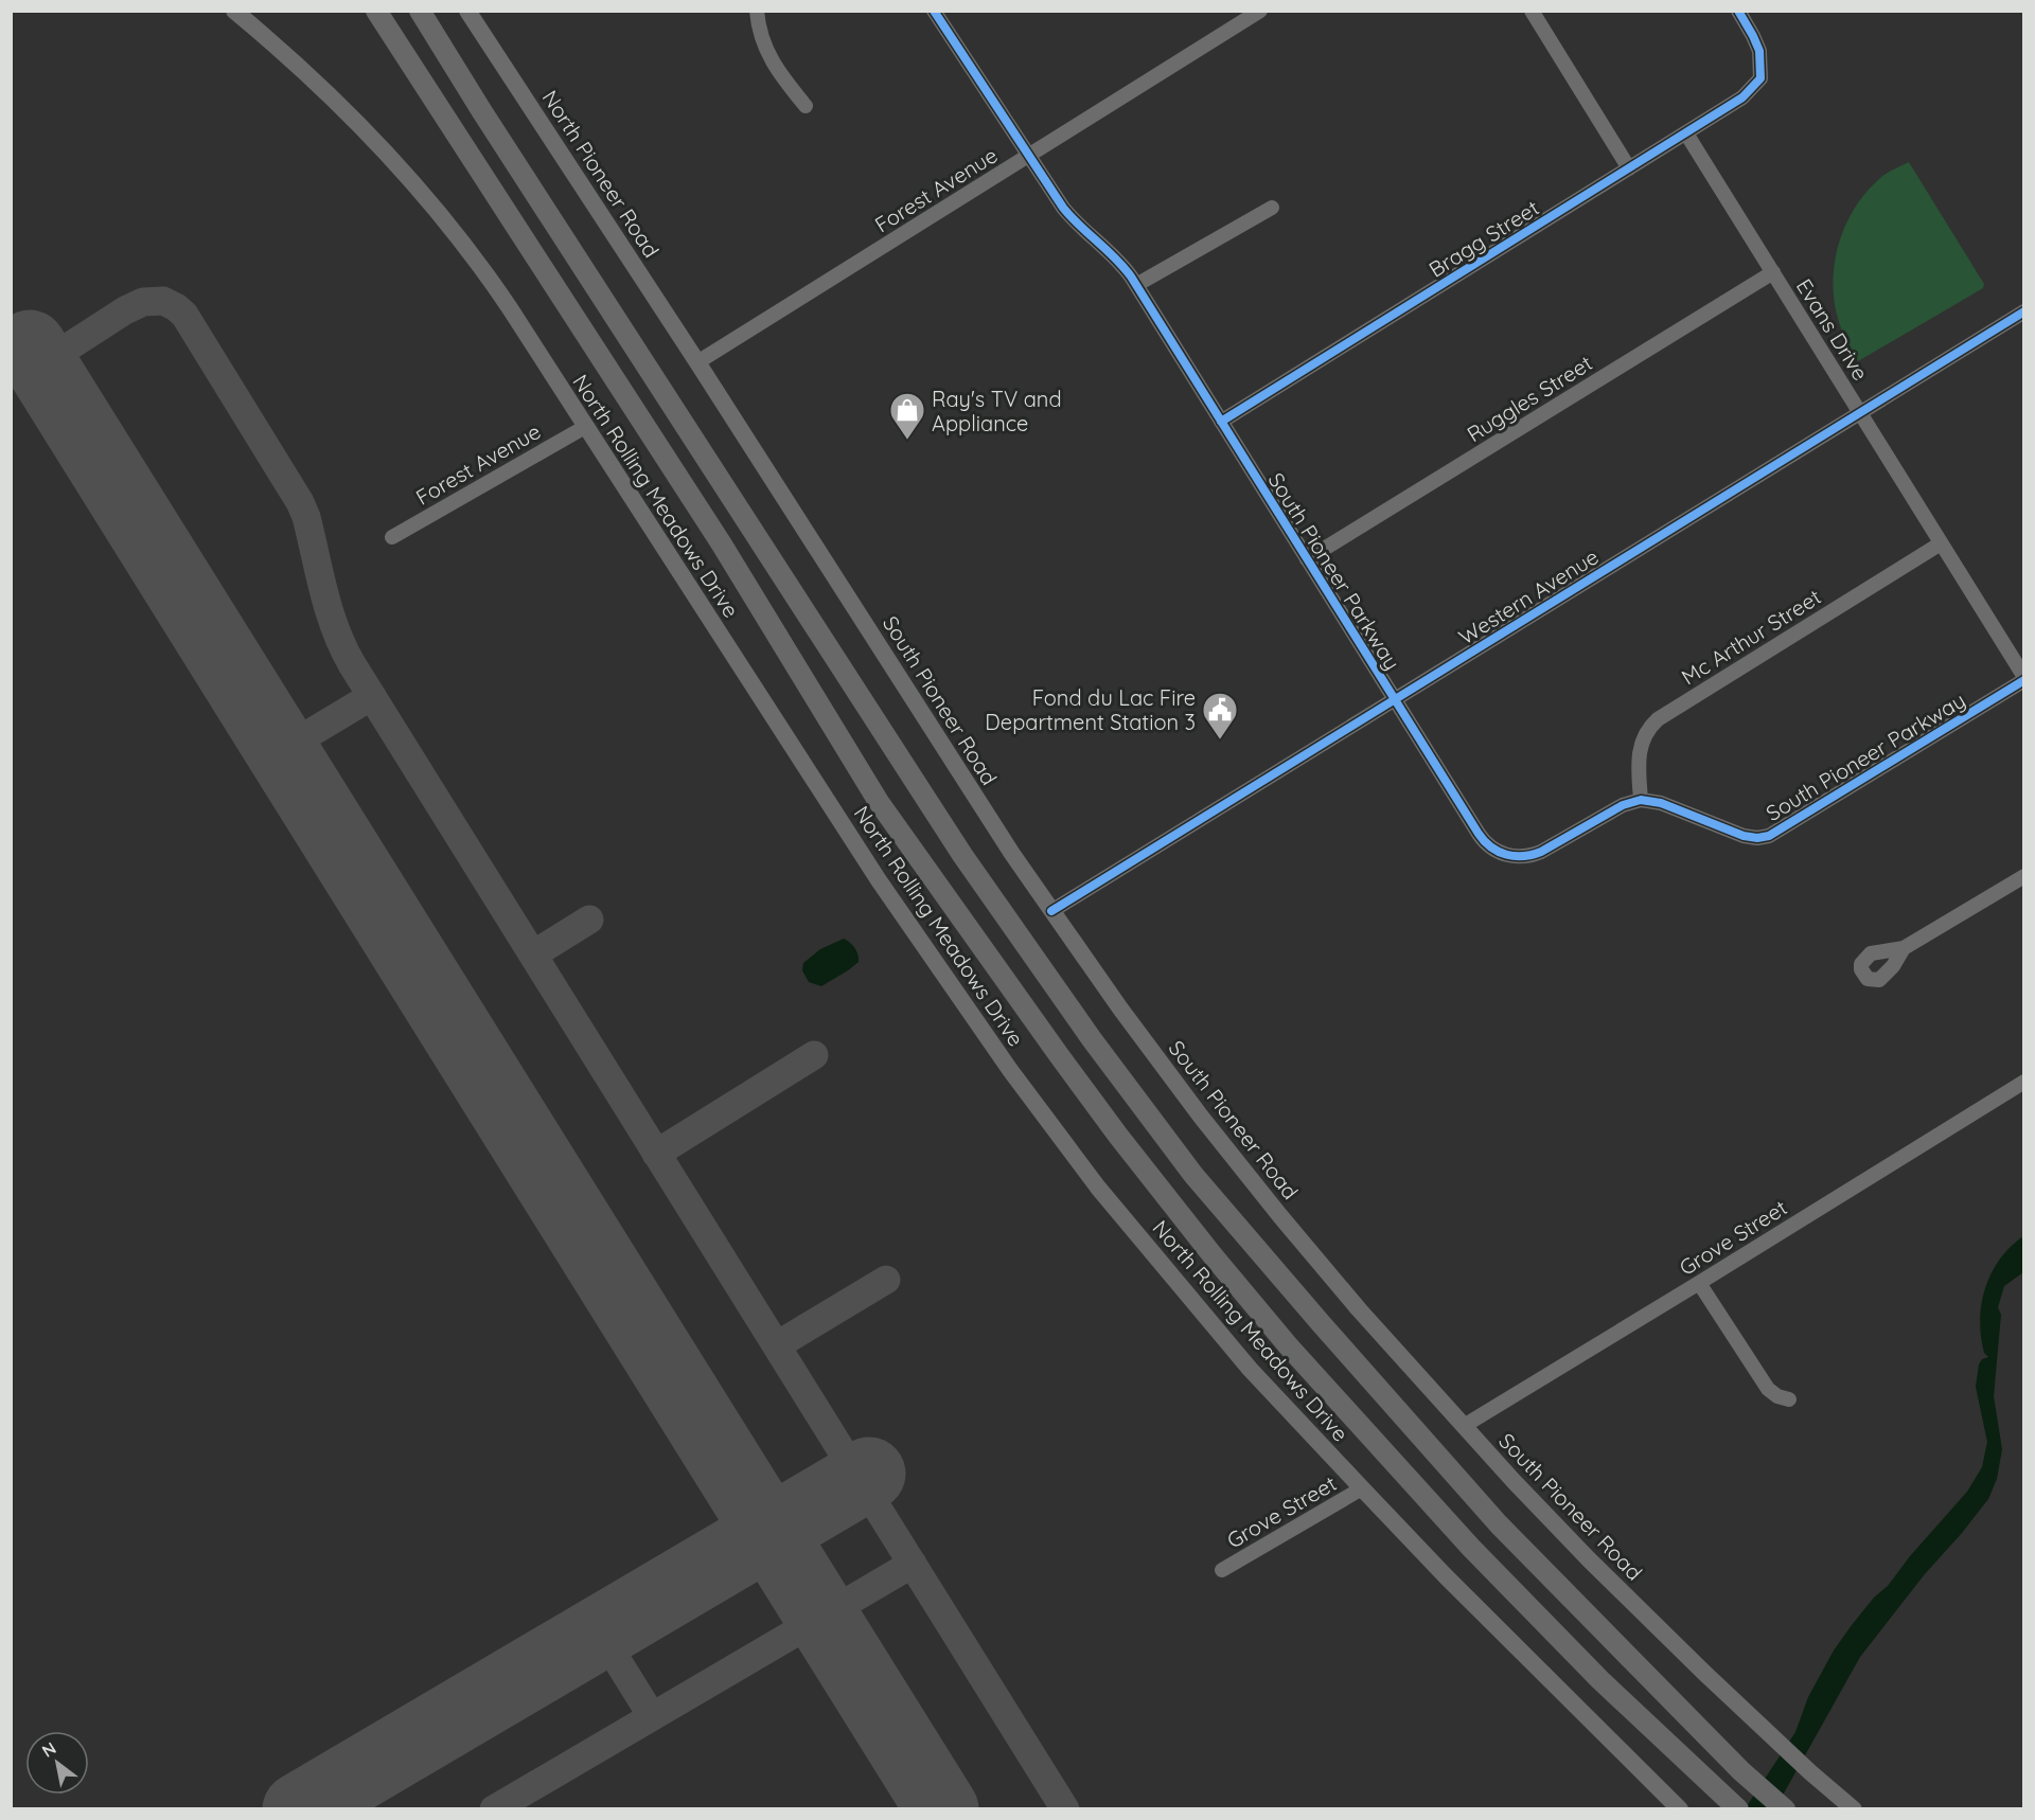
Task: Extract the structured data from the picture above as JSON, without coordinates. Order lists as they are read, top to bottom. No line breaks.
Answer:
{"streets":{"main road":["North Pioneer Road","North Rolling Meadows Drive","South Pioneer Road"],"street":["Forest Avenue","Bragg Street","Evans Drive","Ruggles Street","South Pioneer Parkway","Western Avenue","Mc Arthur Street","Grove Street"]},"crossings":[["North Pioneer Road","Forest Avenue"],["North Pioneer Road","South Pioneer Road"],["Forest Avenue","North Rolling Meadows Drive"],["Forest Avenue","South Pioneer Parkway"],["Forest Avenue","South Pioneer Road"],["Bragg Street","Evans Drive"],["Bragg Street","South Pioneer Parkway"],["Evans Drive","Ruggles Street"],["Evans Drive","South Pioneer Parkway"],["Evans Drive","Western Avenue"],["Evans Drive","Mc Arthur Street"],["Ruggles Street","South Pioneer Parkway"],["North Rolling Meadows Drive","Grove Street"],["South Pioneer Parkway","Western Avenue"],["South Pioneer Parkway","Mc Arthur Street"],["Western Avenue","South Pioneer Road"],["South Pioneer Road","Grove Street"]],"places":{"shop":["Ray's TV and Appliance"],"public building":["Fond du Lac Fire Department Station 3"]},"north":"top left"}
